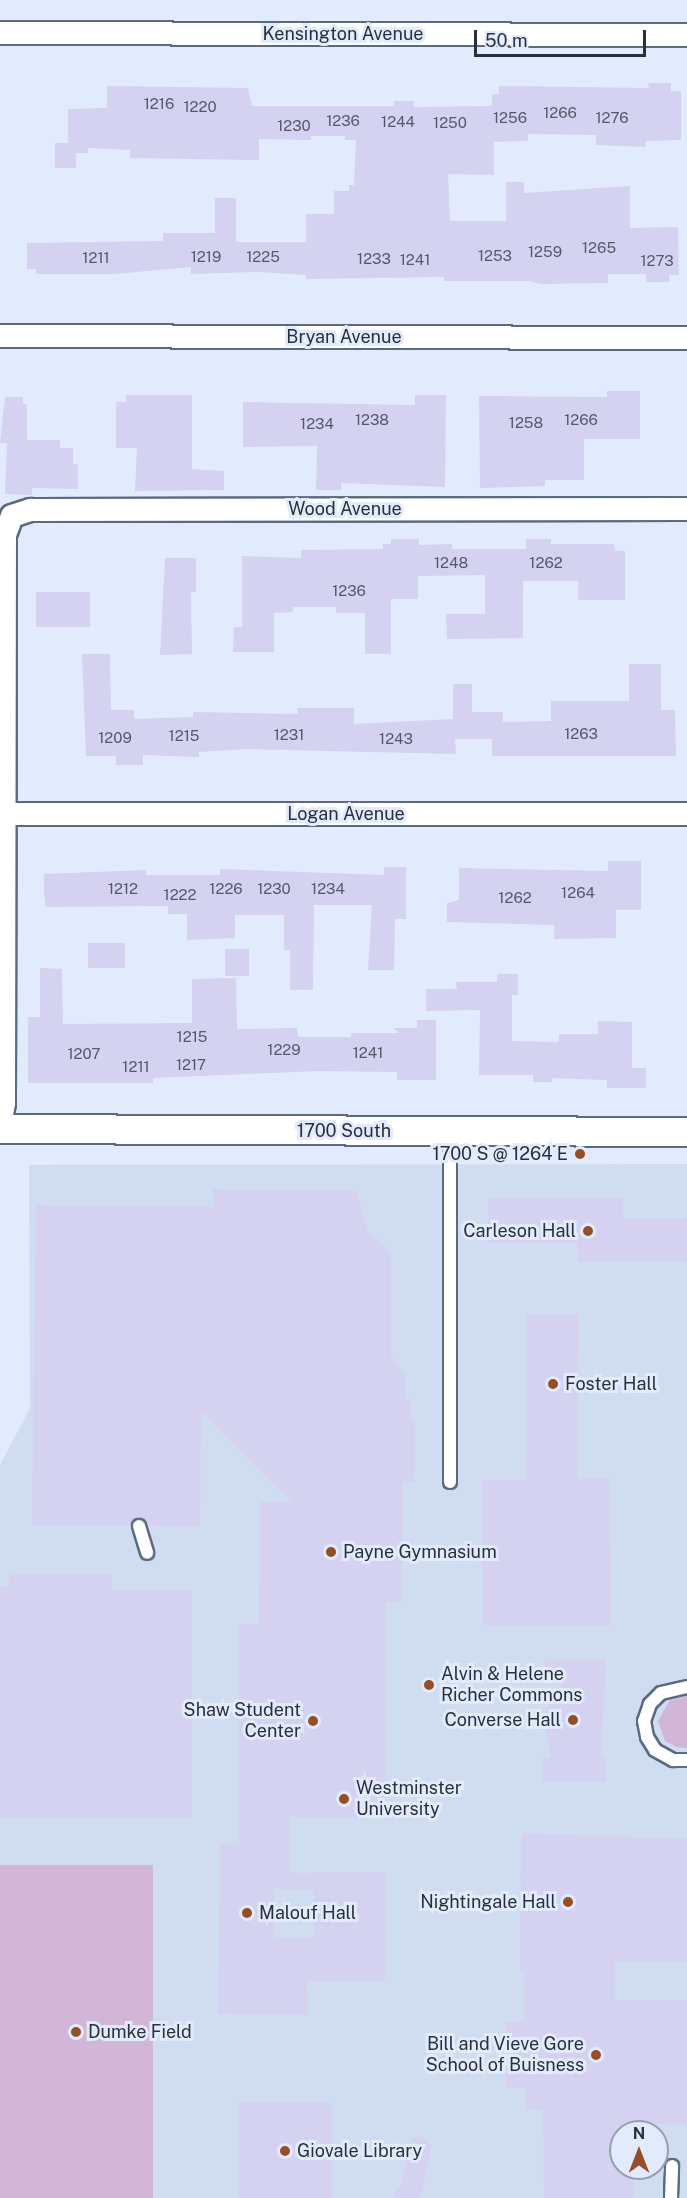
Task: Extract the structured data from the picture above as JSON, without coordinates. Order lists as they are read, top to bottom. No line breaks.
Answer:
{"streets":{"street":["Kensington Avenue","Bryan Avenue","Wood Avenue","Logan Avenue","1700 South"]},"places":["1700 S @ 1264 E","Carleson Hall","Foster Hall","Payne Gymnasium","Alvin & Helene Richer Commons","Converse Hall","Shaw Student Center","Westminster University","Nightingale Hall","Malouf Hall","Dumke Field","Bill and Vieve Gore School of Buisness","Giovale Library"],"house_numbers":["1216","1220","1266","1256","1276","1236","1244","1250","1230","1265","1259","1253","1219","1225","1211","1233","1241","1273","1238","1266","1258","1234","1248","1262","1236","1263","1231","1215","1209","1243","1212","1226","1230","1234","1264","1222","1262","1215","1229","1241","1207","1217","1211"],"scale_bar":"50 m","north":"top"}
